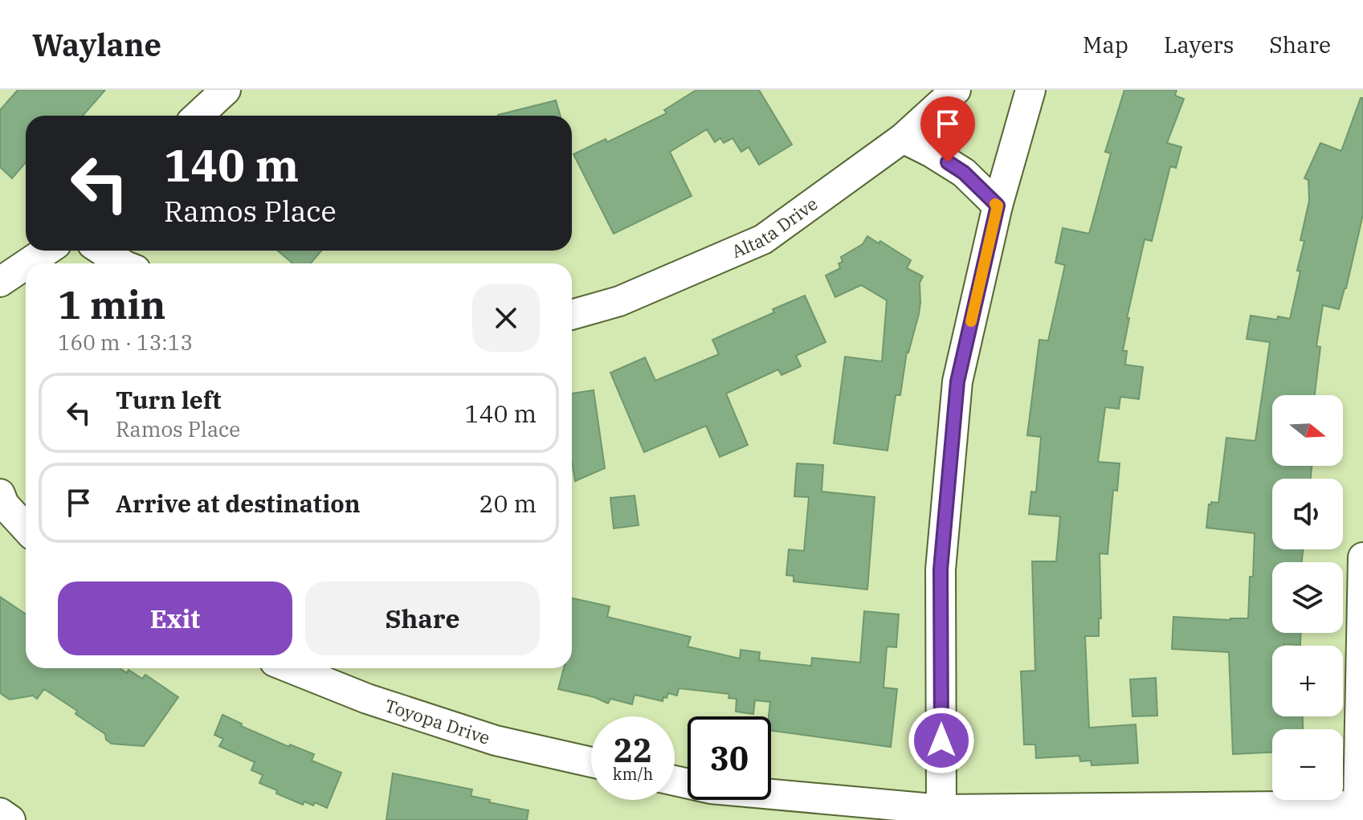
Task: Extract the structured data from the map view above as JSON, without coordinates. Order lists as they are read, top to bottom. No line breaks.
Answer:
{"streets":{"street":["Altata Drive","Toyopa Drive"]},"north":"right","page":{"header":"Waylane","nav":["Map","Layers","Share"],"turn":["140 m","Ramos Place"],"heading":["1 min","160 m · 13:13"],"list":[{"name":"Turn left","note":"Ramos Place","value":"140 m"},{"name":"Arrive at destination","value":"20 m"}],"map_buttons":["+","−"],"buttons":["Exit","Share"],"speed":"22 km/h","limit":"30"}}
